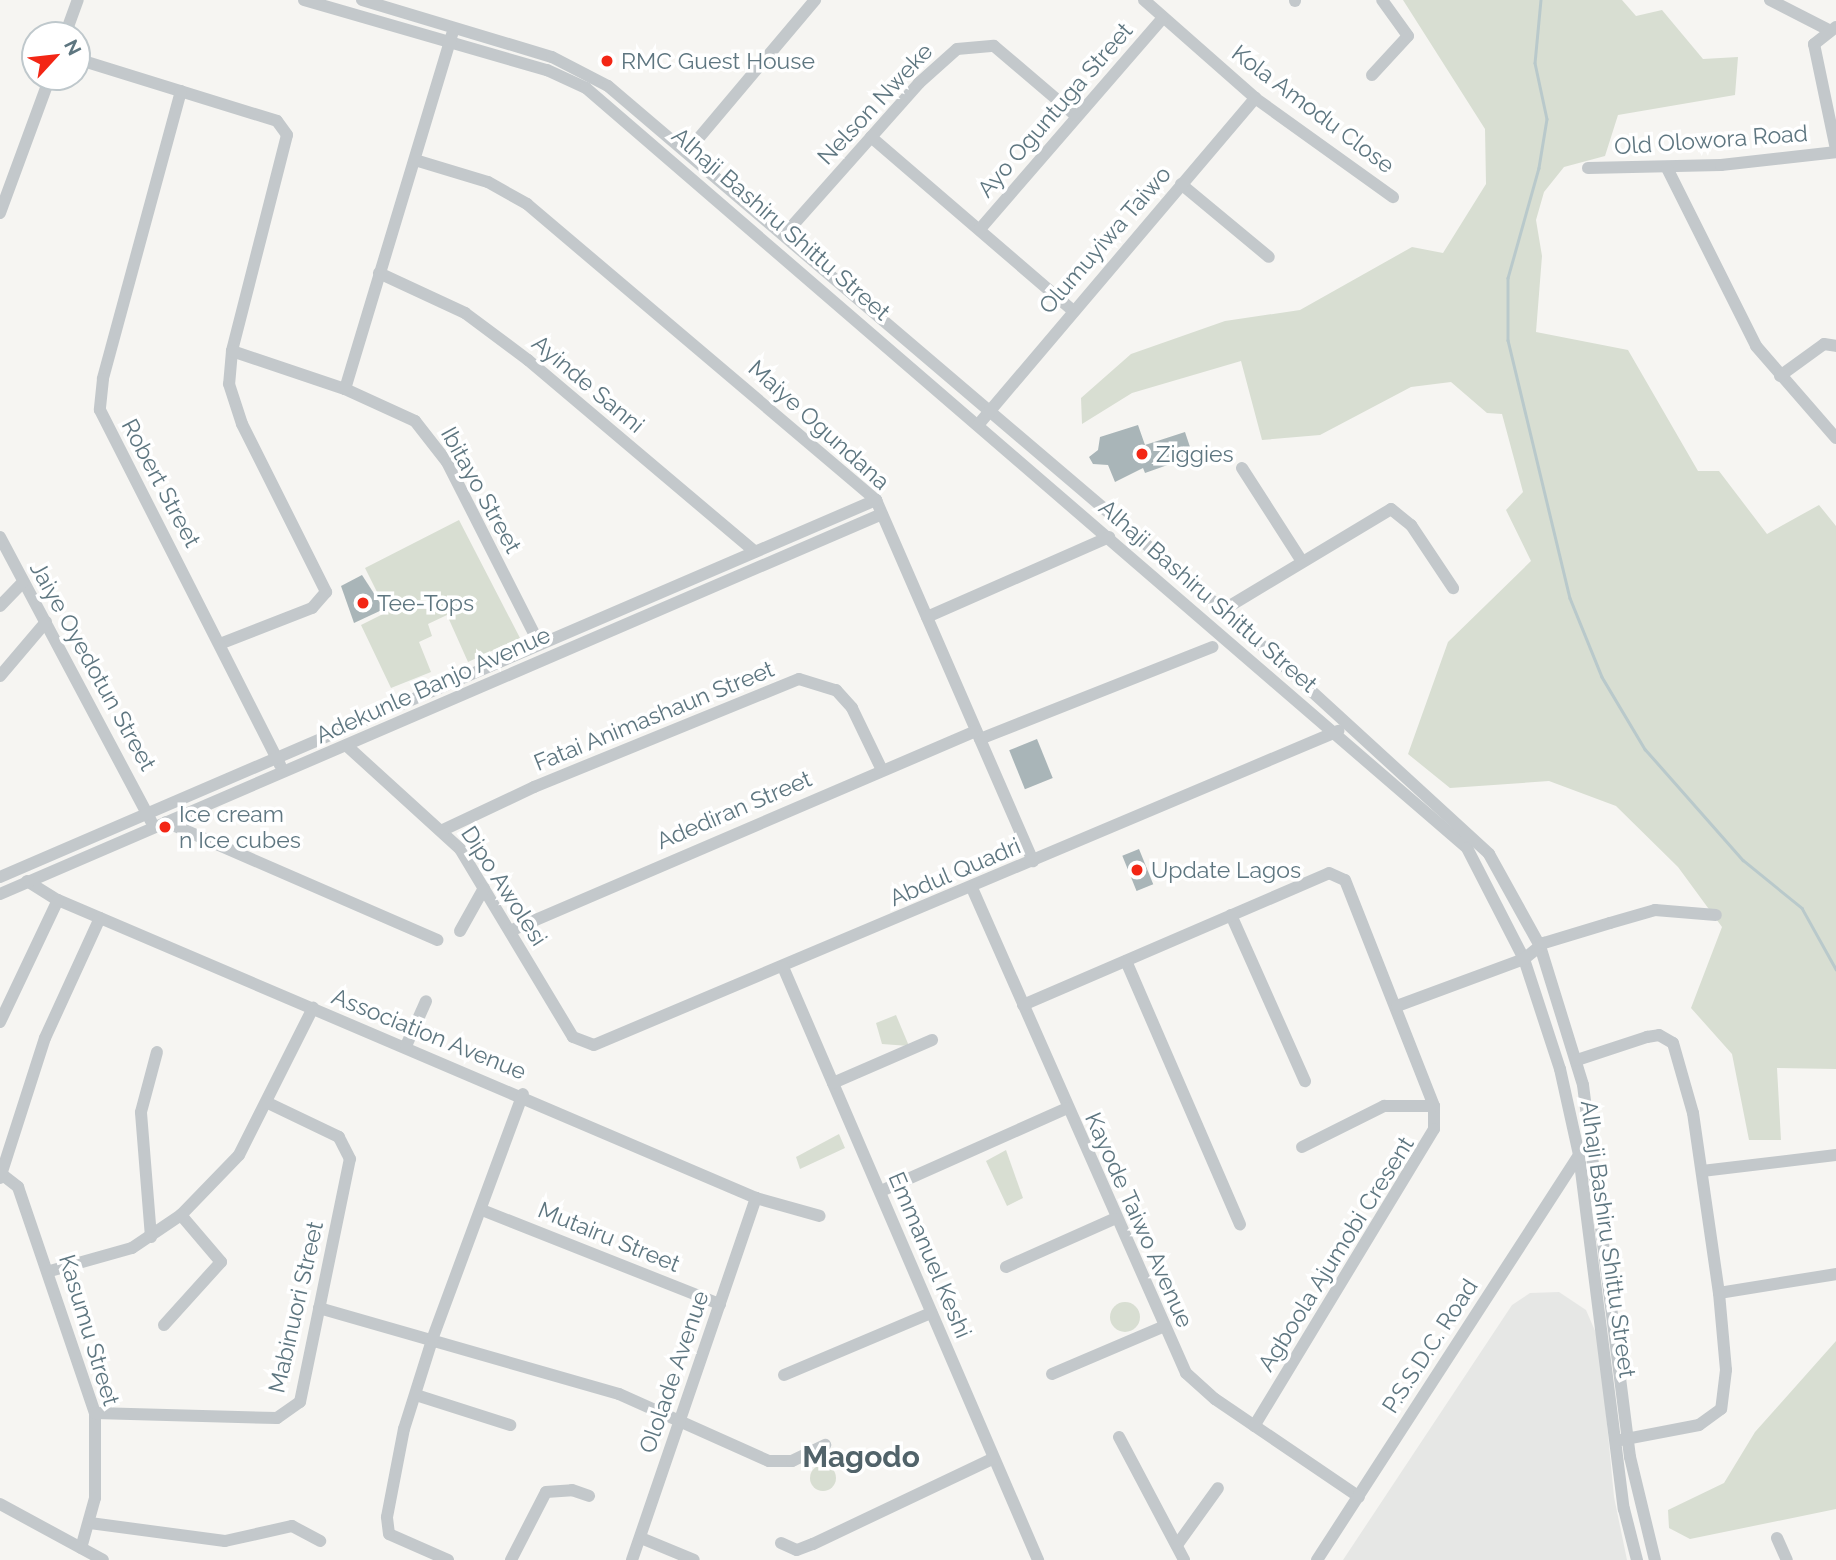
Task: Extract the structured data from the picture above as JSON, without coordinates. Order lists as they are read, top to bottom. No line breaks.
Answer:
{"streets":{"street":["Nelson Nweke","Kola Amodu Close","Ayo Oguntuga Street","Old Olowora Road","Alhaji Bashiru Shittu Street","Olumuyiwa Taiwo","Ayinde Sanni","Maiye Ogundana","Robert Street","Ibitayo Street","Jaiye Oyedotun Street","Adekunle Banjo Avenue","Fatai Animashaun Street","Adediran Street","Abdul Quadri","Dipo Awolesi","Association Avenue","Kayode Taiwo Avenue","Mutairu Street","Agboola Ajumobi Cresent","Emmanuel Keshi","Mabinuori Street","Kasumu Street","P.S.S.D.C. Road","Ololade Avenue"]},"crossings":[["Nelson Nweke","Ayo Oguntuga Street"],["Nelson Nweke","Alhaji Bashiru Shittu Street"],["Kola Amodu Close","Ayo Oguntuga Street"],["Kola Amodu Close","Olumuyiwa Taiwo"],["Alhaji Bashiru Shittu Street","Olumuyiwa Taiwo"],["Alhaji Bashiru Shittu Street","Abdul Quadri"],["Alhaji Bashiru Shittu Street","P.S.S.D.C. Road"],["Ayinde Sanni","Adekunle Banjo Avenue"],["Maiye Ogundana","Adekunle Banjo Avenue"],["Maiye Ogundana","Adediran Street"],["Maiye Ogundana","Abdul Quadri"],["Robert Street","Adekunle Banjo Avenue"],["Ibitayo Street","Adekunle Banjo Avenue"],["Jaiye Oyedotun Street","Adekunle Banjo Avenue"],["Adekunle Banjo Avenue","Dipo Awolesi"],["Adekunle Banjo Avenue","Association Avenue"],["Fatai Animashaun Street","Adediran Street"],["Fatai Animashaun Street","Dipo Awolesi"],["Adediran Street","Dipo Awolesi"],["Abdul Quadri","Dipo Awolesi"],["Abdul Quadri","Kayode Taiwo Avenue"],["Abdul Quadri","Emmanuel Keshi"],["Association Avenue","Ololade Avenue"],["Kayode Taiwo Avenue","Agboola Ajumobi Cresent"],["Kayode Taiwo Avenue","P.S.S.D.C. Road"],["Mutairu Street","Ololade Avenue"],["Mabinuori Street","Kasumu Street"]],"districts":["Magodo"],"places":["RMC Guest House","Ziggies","Tee-Tops","Ice cream n Ice cubes","Update Lagos"],"north":"top right"}
